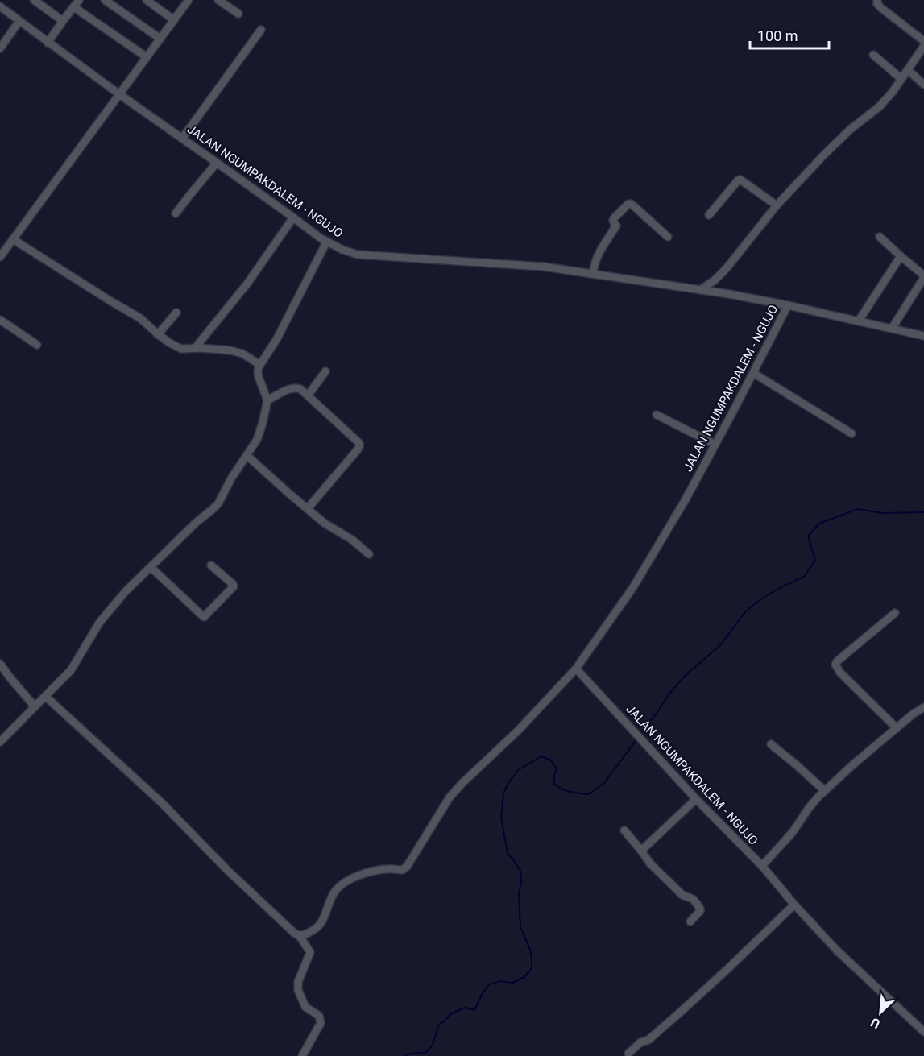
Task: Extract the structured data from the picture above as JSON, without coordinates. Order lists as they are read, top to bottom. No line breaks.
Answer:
{"streets":{"street":["JALAN NGUMPAKDALEM - NGUJO"]},"scale_bar":"100 m","north":"bottom left"}
